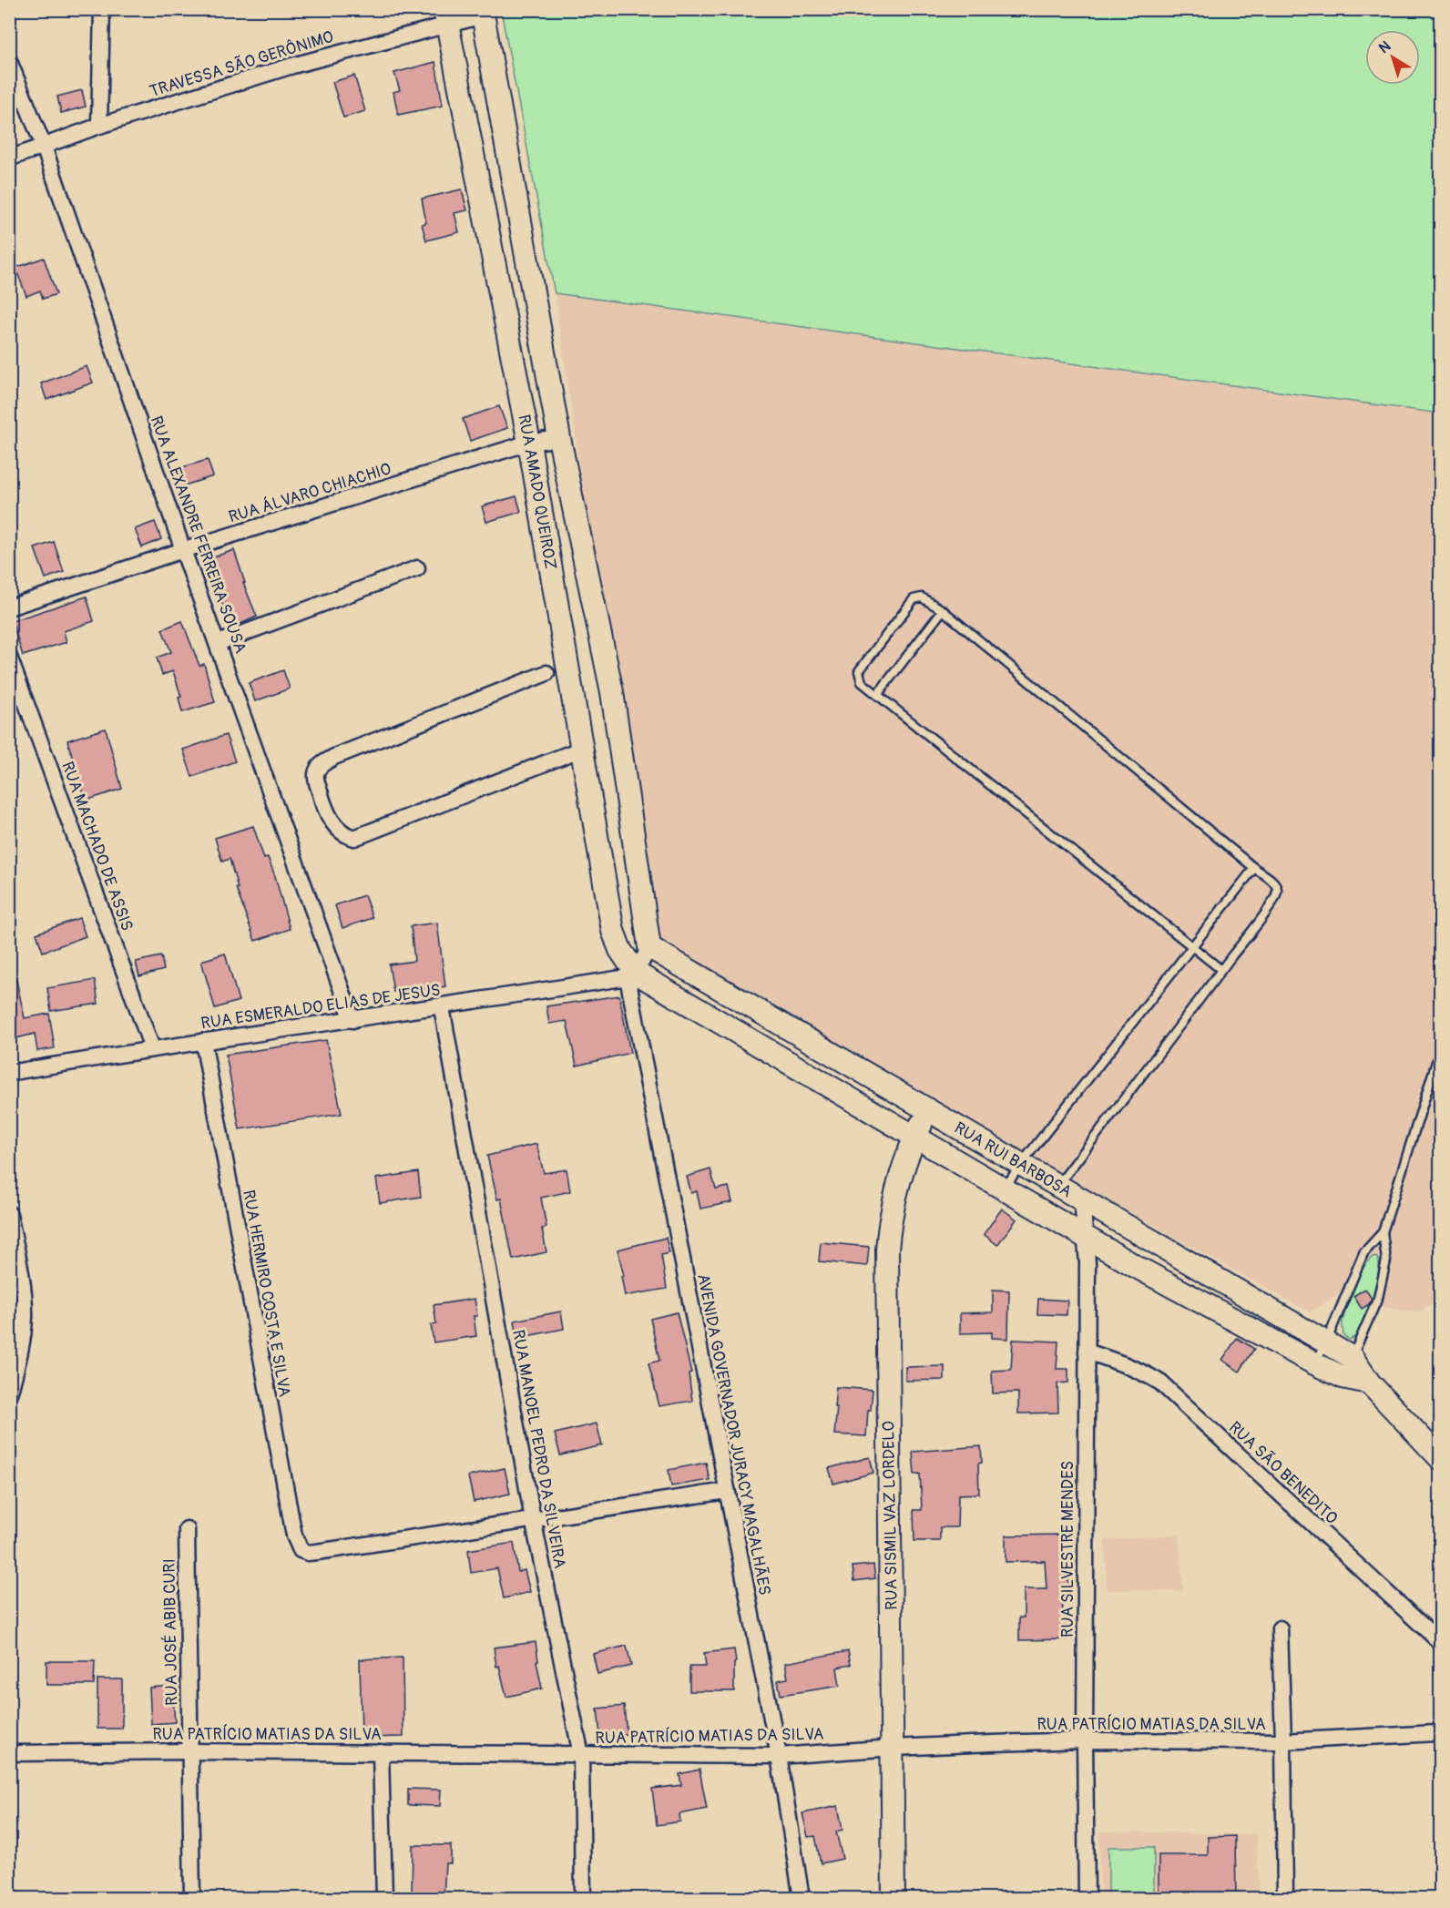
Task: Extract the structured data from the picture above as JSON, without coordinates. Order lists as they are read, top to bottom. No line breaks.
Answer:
{"streets":{"street":["TRAVESSA SÃO GERÔNIMO","RUA ÁLVARO CHIACHIO","RUA AMADO QUEIROZ","RUA ALEXANDRE FERREIRA SOUSA","RUA MACHADO DE ASSIS","RUA ESMERALDO ELIAS DE JESUS","RUA RUI BARBOSA","RUA HERMIRO COSTA E SILVA","AVENIDA GOVERNADOR JURACY MAGALHÃES","RUA MANOEL PEDRO DA SILVEIRA","RUA SÃO BENEDITO","RUA SISMIL VAZ LORDELO","RUA SILVESTRE MENDES","RUA JOSÉ ABIB CURI","RUA PATRÍCIO MATIAS DA SILVA"]},"crossings":[["TRAVESSA SÃO GERÔNIMO","RUA AMADO QUEIROZ"],["TRAVESSA SÃO GERÔNIMO","RUA ALEXANDRE FERREIRA SOUSA"],["RUA ÁLVARO CHIACHIO","RUA AMADO QUEIROZ"],["RUA ÁLVARO CHIACHIO","RUA ALEXANDRE FERREIRA SOUSA"],["RUA AMADO QUEIROZ","RUA ESMERALDO ELIAS DE JESUS"],["RUA AMADO QUEIROZ","RUA RUI BARBOSA"],["RUA AMADO QUEIROZ","AVENIDA GOVERNADOR JURACY MAGALHÃES"],["RUA ALEXANDRE FERREIRA SOUSA","RUA ESMERALDO ELIAS DE JESUS"],["RUA MACHADO DE ASSIS","RUA ESMERALDO ELIAS DE JESUS"],["RUA ESMERALDO ELIAS DE JESUS","RUA RUI BARBOSA"],["RUA ESMERALDO ELIAS DE JESUS","RUA HERMIRO COSTA E SILVA"],["RUA ESMERALDO ELIAS DE JESUS","AVENIDA GOVERNADOR JURACY MAGALHÃES"],["RUA ESMERALDO ELIAS DE JESUS","RUA MANOEL PEDRO DA SILVEIRA"],["RUA RUI BARBOSA","AVENIDA GOVERNADOR JURACY MAGALHÃES"],["RUA RUI BARBOSA","RUA SISMIL VAZ LORDELO"],["RUA RUI BARBOSA","RUA SILVESTRE MENDES"],["RUA HERMIRO COSTA E SILVA","RUA MANOEL PEDRO DA SILVEIRA"],["AVENIDA GOVERNADOR JURACY MAGALHÃES","RUA PATRÍCIO MATIAS DA SILVA"],["RUA MANOEL PEDRO DA SILVEIRA","RUA PATRÍCIO MATIAS DA SILVA"],["RUA SÃO BENEDITO","RUA SILVESTRE MENDES"],["RUA SISMIL VAZ LORDELO","RUA PATRÍCIO MATIAS DA SILVA"],["RUA SILVESTRE MENDES","RUA PATRÍCIO MATIAS DA SILVA"],["RUA JOSÉ ABIB CURI","RUA PATRÍCIO MATIAS DA SILVA"]],"north":"top left"}
